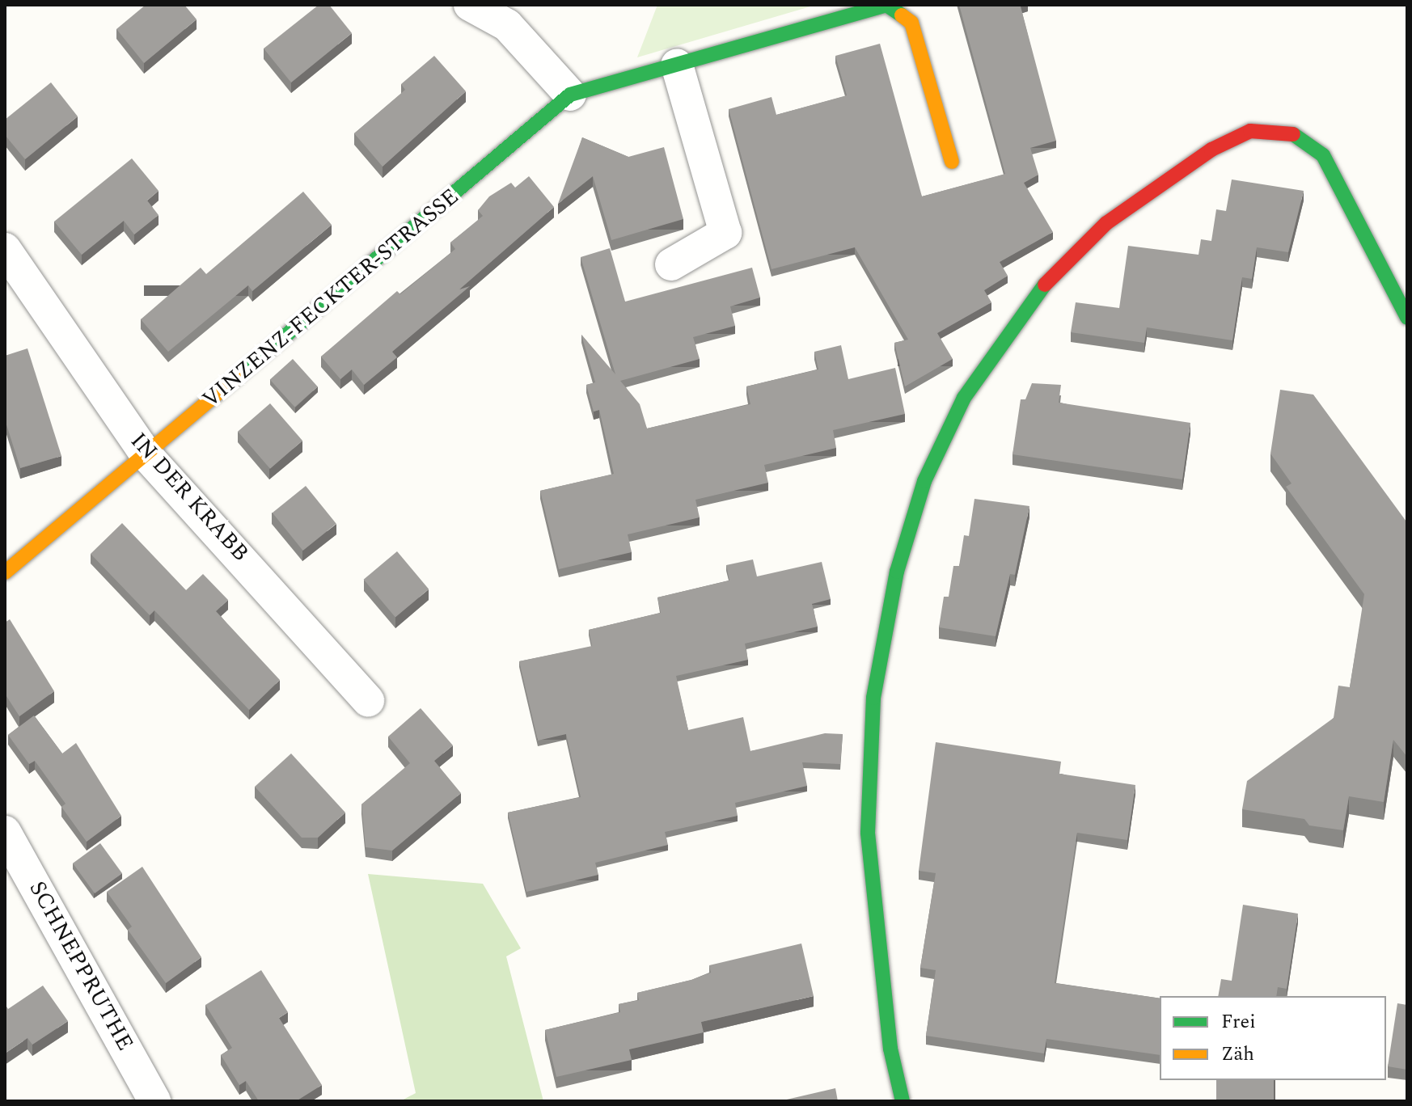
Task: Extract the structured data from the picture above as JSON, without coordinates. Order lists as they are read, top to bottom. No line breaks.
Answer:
{"streets":{"street":["VINZENZ-FECKTER-STRASSE","IN DER KRABB","SCHNEPPRUTHE"]},"crossings":[["VINZENZ-FECKTER-STRASSE","IN DER KRABB"]],"legend":["Frei","Zäh"]}
